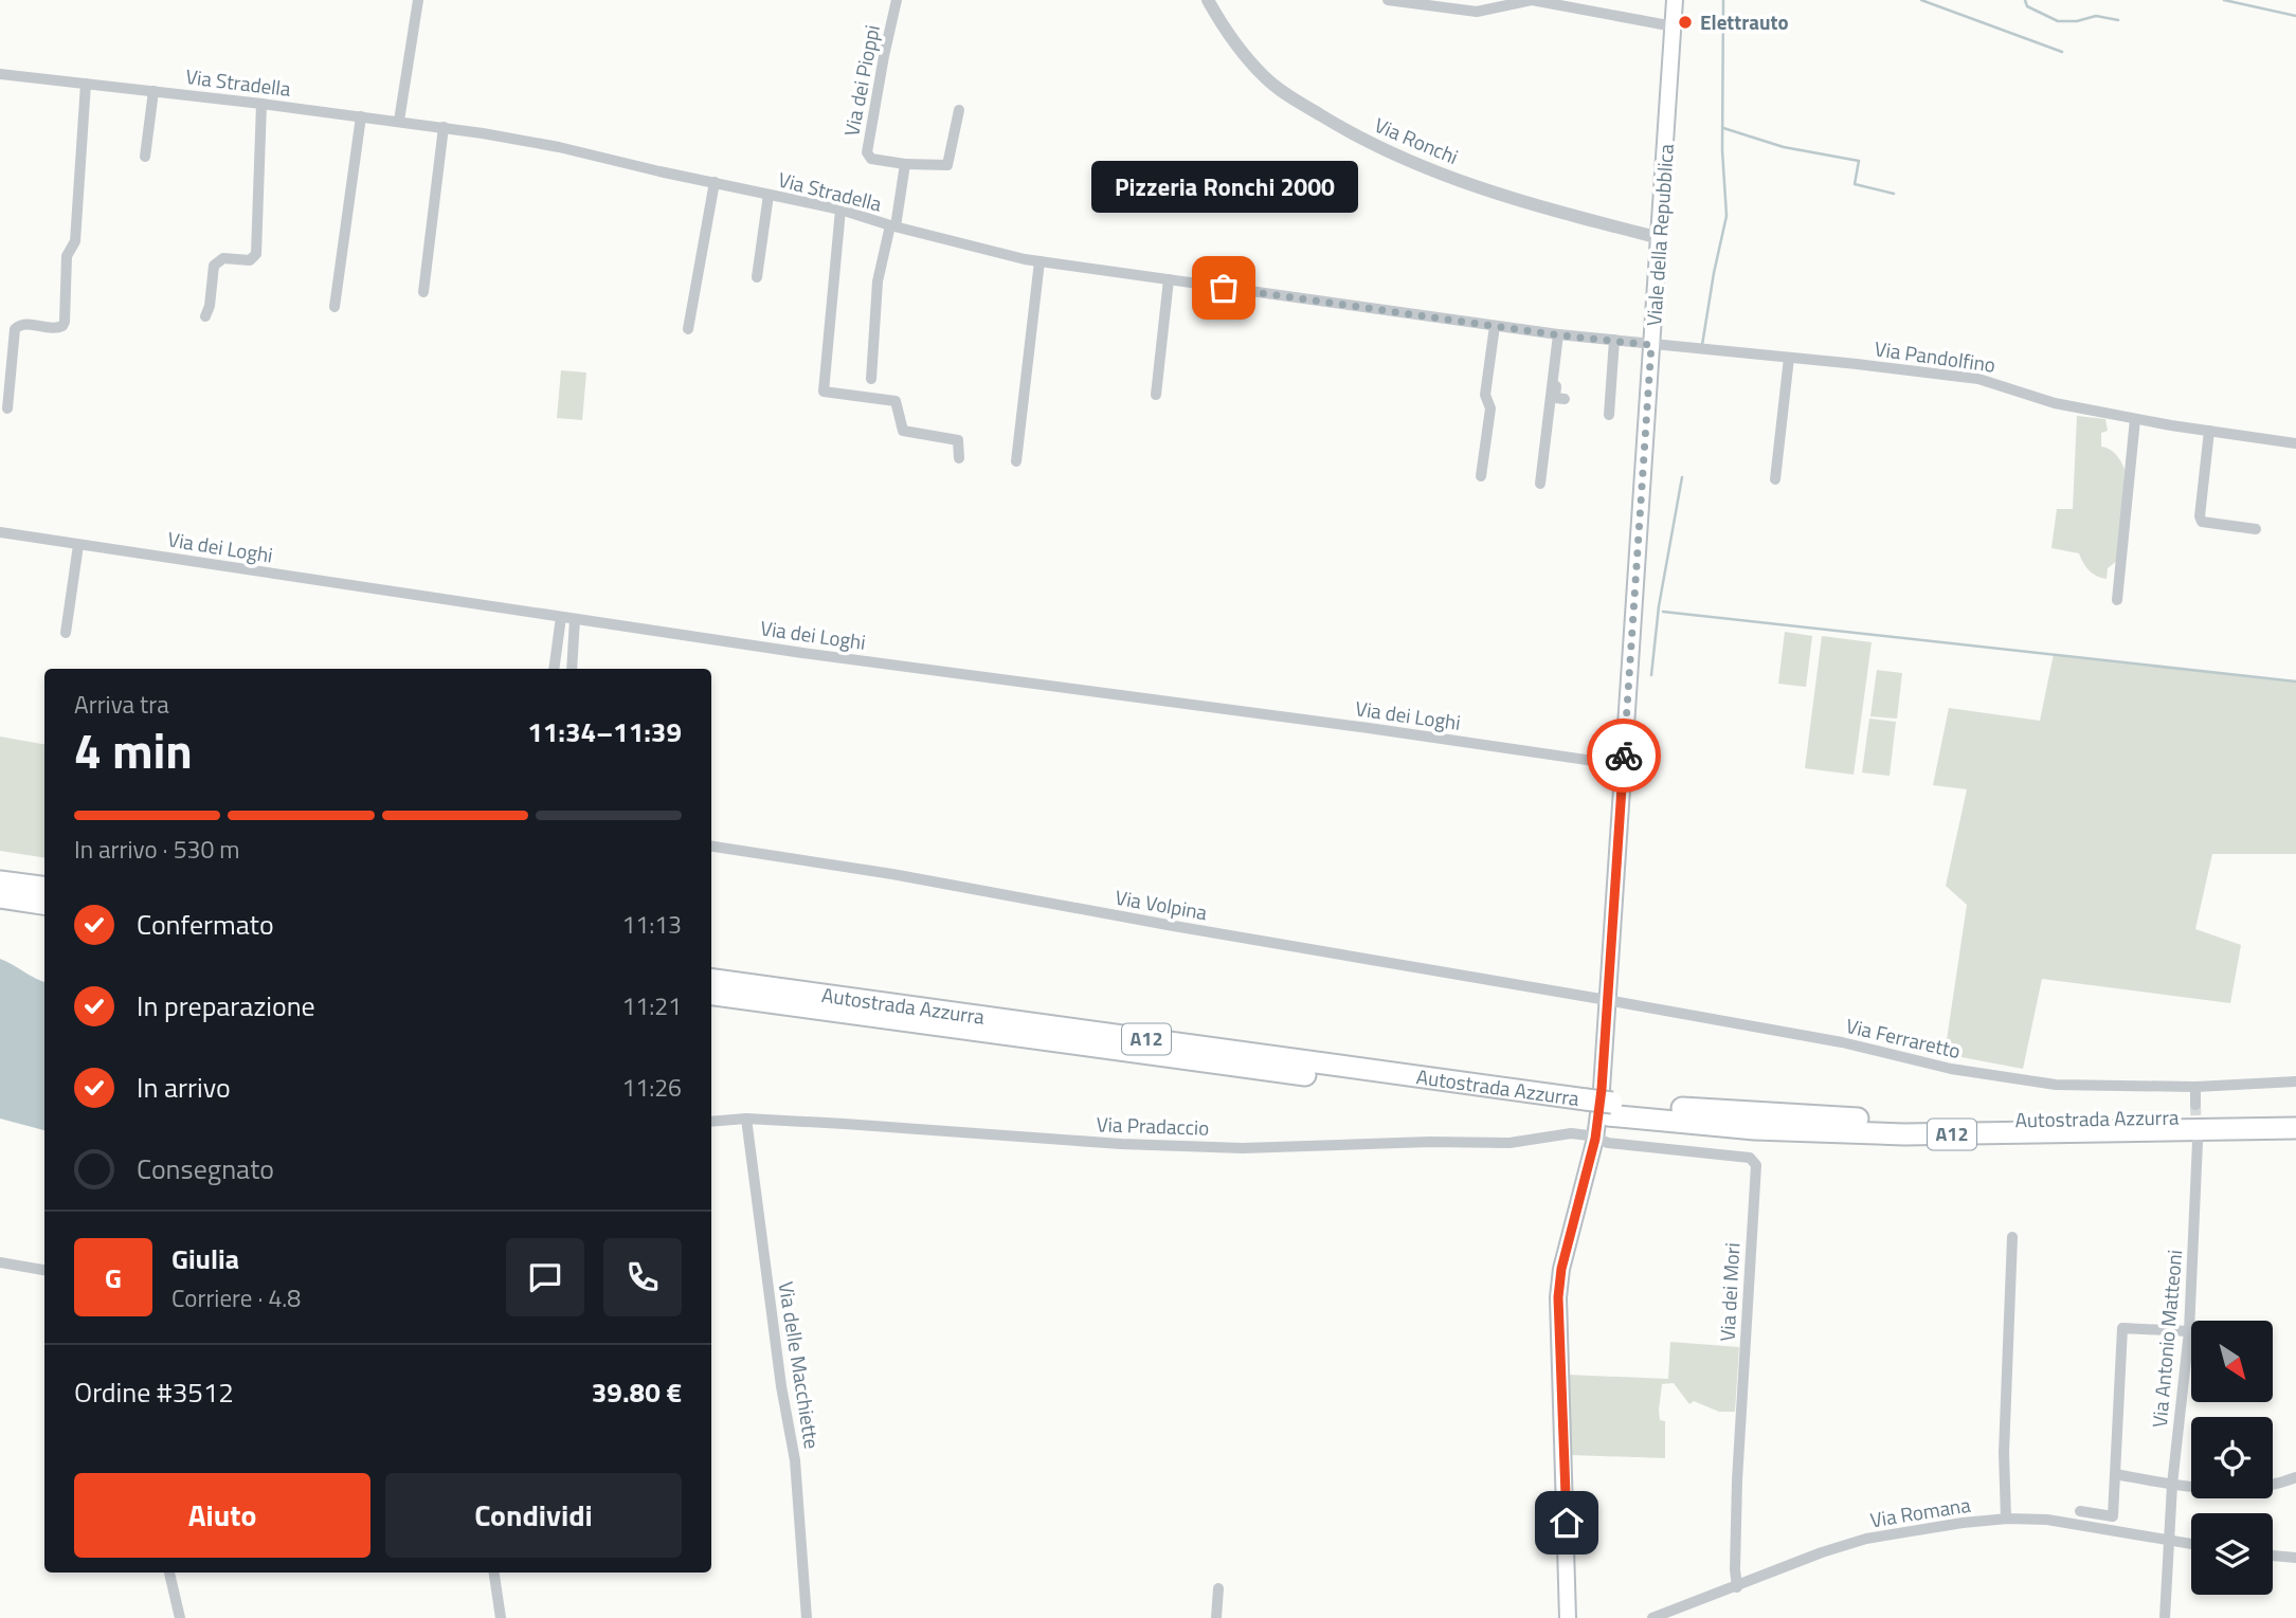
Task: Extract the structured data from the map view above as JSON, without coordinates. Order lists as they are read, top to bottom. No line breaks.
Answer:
{"streets":{"highway":["Autostrada Azzurra","A12"],"main road":["Viale della Repubblica"],"street":["Via dei Pioppi","Via Stradella","Via Ronchi","Via Pandolfino","Via dei Loghi","Via Volpina","Via Ferraretto","Via Pradaccio","Via dei Mori","Via Antonio Matteoni","Via delle Macchiette","Via Romana"]},"crossings":[["Via Stradella","Viale della Repubblica"],["Via Stradella","Via Pandolfino"],["Via Ronchi","Viale della Repubblica"],["Viale della Repubblica","Via Pandolfino"],["Viale della Repubblica","Via dei Loghi"],["Viale della Repubblica","Via Volpina"],["Viale della Repubblica","Via Ferraretto"],["Viale della Repubblica","Via Pradaccio"],["Viale della Repubblica","Via dei Mori"],["Via Volpina","Via Ferraretto"],["Via Pradaccio","Via dei Mori"],["Via Pradaccio","Via delle Macchiette"],["Via dei Mori","Via Romana"],["Via Antonio Matteoni","Via Romana"]],"places":["Elettrauto","Pizzeria Ronchi 2000"],"north":"bottom right","page":{"bubble":"Pizzeria Ronchi 2000","heading":["4 min","Arriva tra","11:34–11:39"],"panel":["Giulia","Corriere · 4.8","Ordine #3512","39.80 €"],"bar":"In arrivo · 530 m","list":[["Confermato","11:13"],["In preparazione","11:21"],["In arrivo","11:26"],"Consegnato"],"round":"G","buttons":["Aiuto","Condividi"]}}
